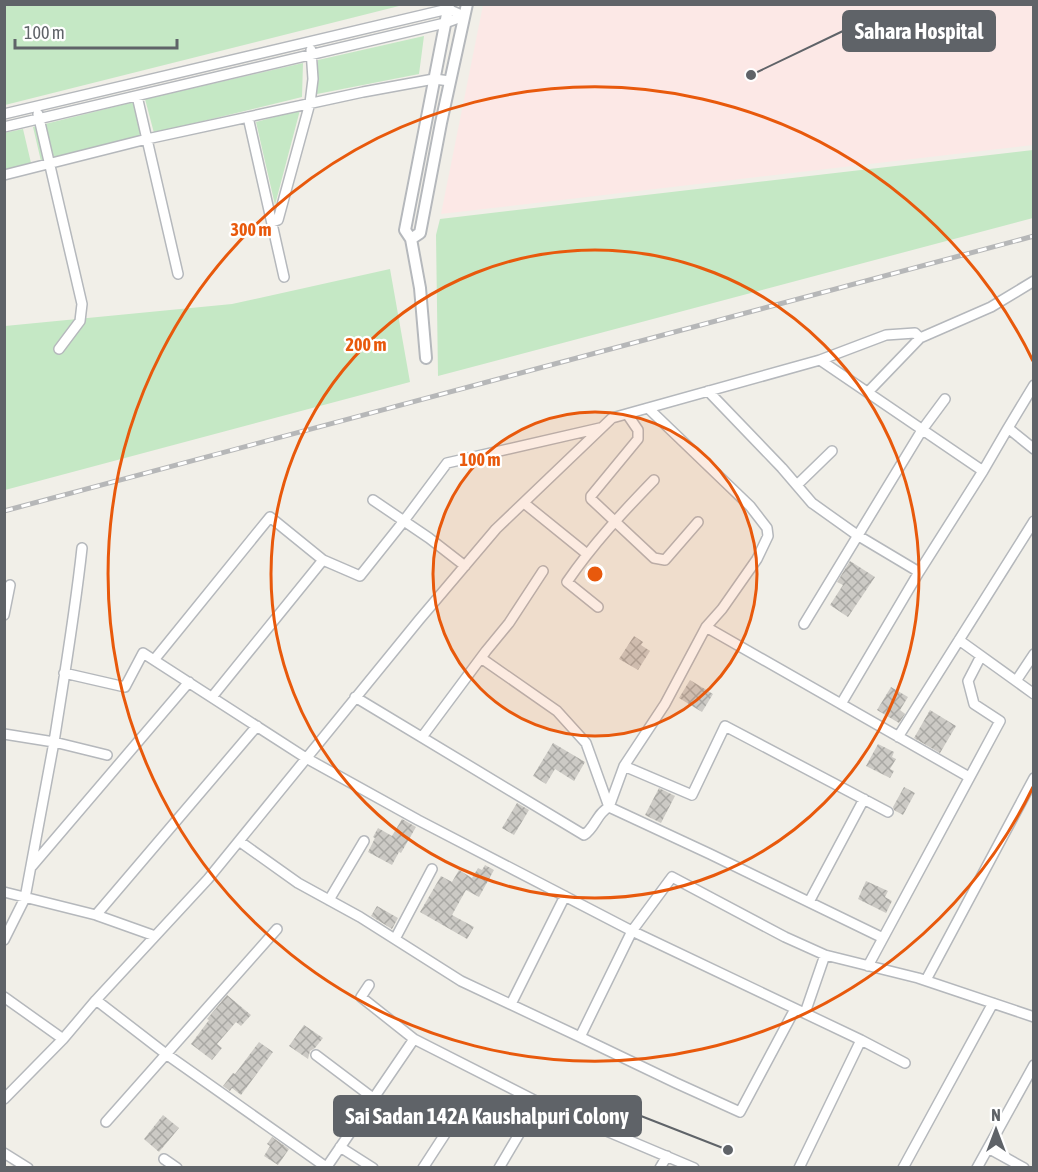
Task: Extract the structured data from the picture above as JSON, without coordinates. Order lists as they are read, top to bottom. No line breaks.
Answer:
{"places":["Sahara Hospital","Sai Sadan 142A Kaushalpuri Colony"],"scale_bar":"100 m","north":"top","rings":["300 m","200 m","100 m"]}
